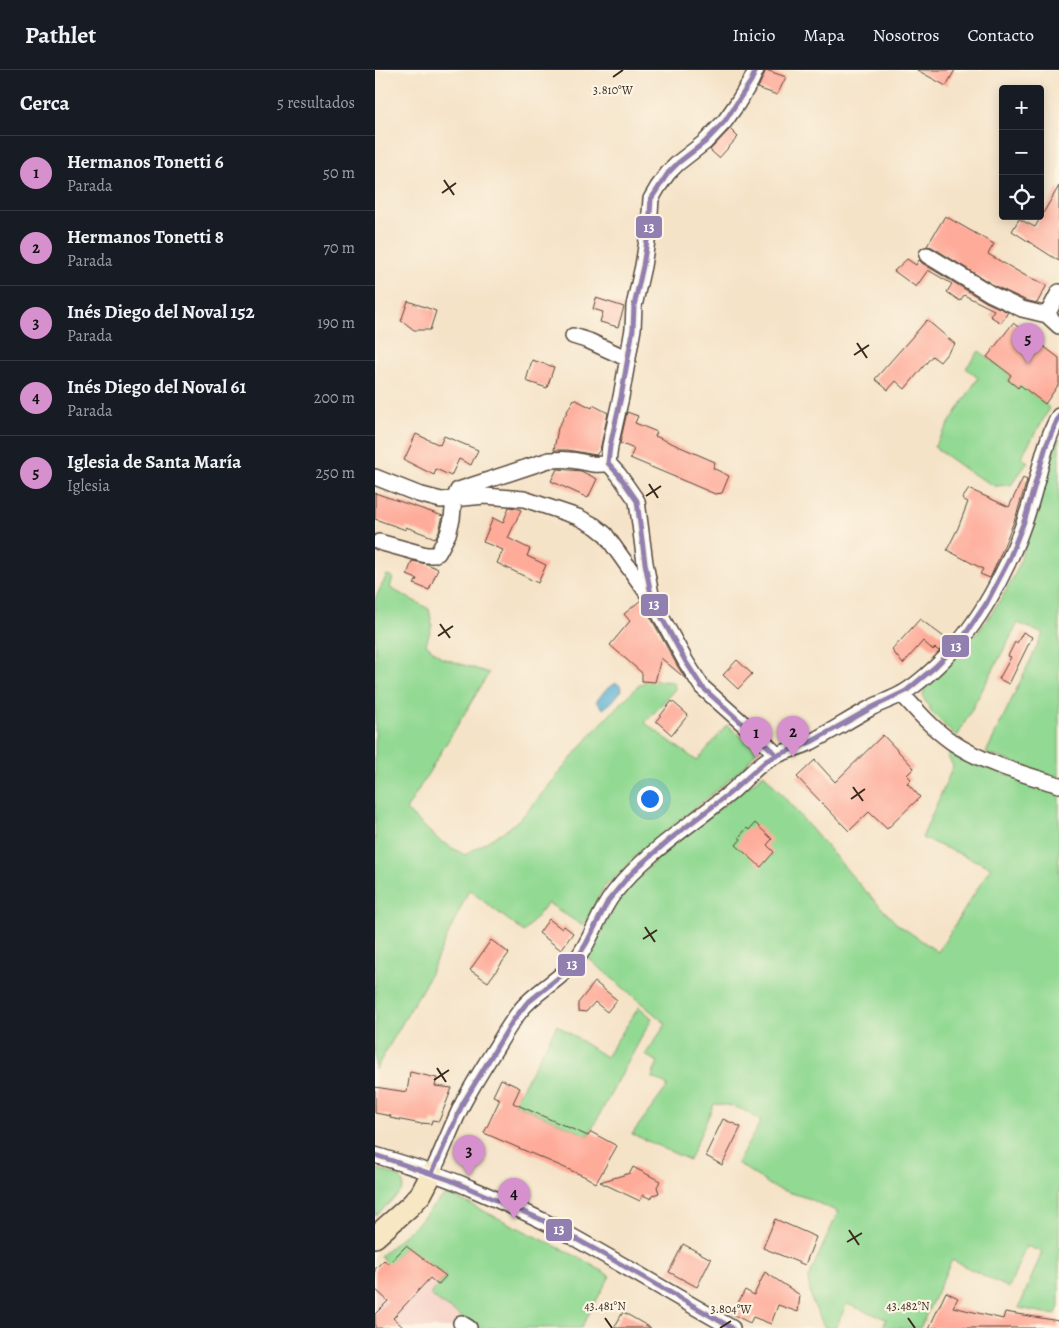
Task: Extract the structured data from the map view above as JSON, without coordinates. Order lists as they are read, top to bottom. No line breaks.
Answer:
{"lines":["transit line 13"],"page":{"header":"Pathlet","nav":["Inicio","Mapa","Nosotros","Contacto"],"heading":["Cerca","5 resultados"],"map_buttons":["+","−"],"list":[{"mark":"1","name":"Hermanos Tonetti 6","note":"Parada","value":"50 m"},{"mark":"2","name":"Hermanos Tonetti 8","note":"Parada","value":"70 m"},{"mark":"3","name":"Inés Diego del Noval 152","note":"Parada","value":"190 m"},{"mark":"4","name":"Inés Diego del Noval 61","note":"Parada","value":"200 m"},{"mark":"5","name":"Iglesia de Santa María","note":"Iglesia","value":"250 m"}],"pins":["5","2","1","3","4"]},"coordinates":["3.810°W","43.481°N","43.482°N","3.804°W"]}
